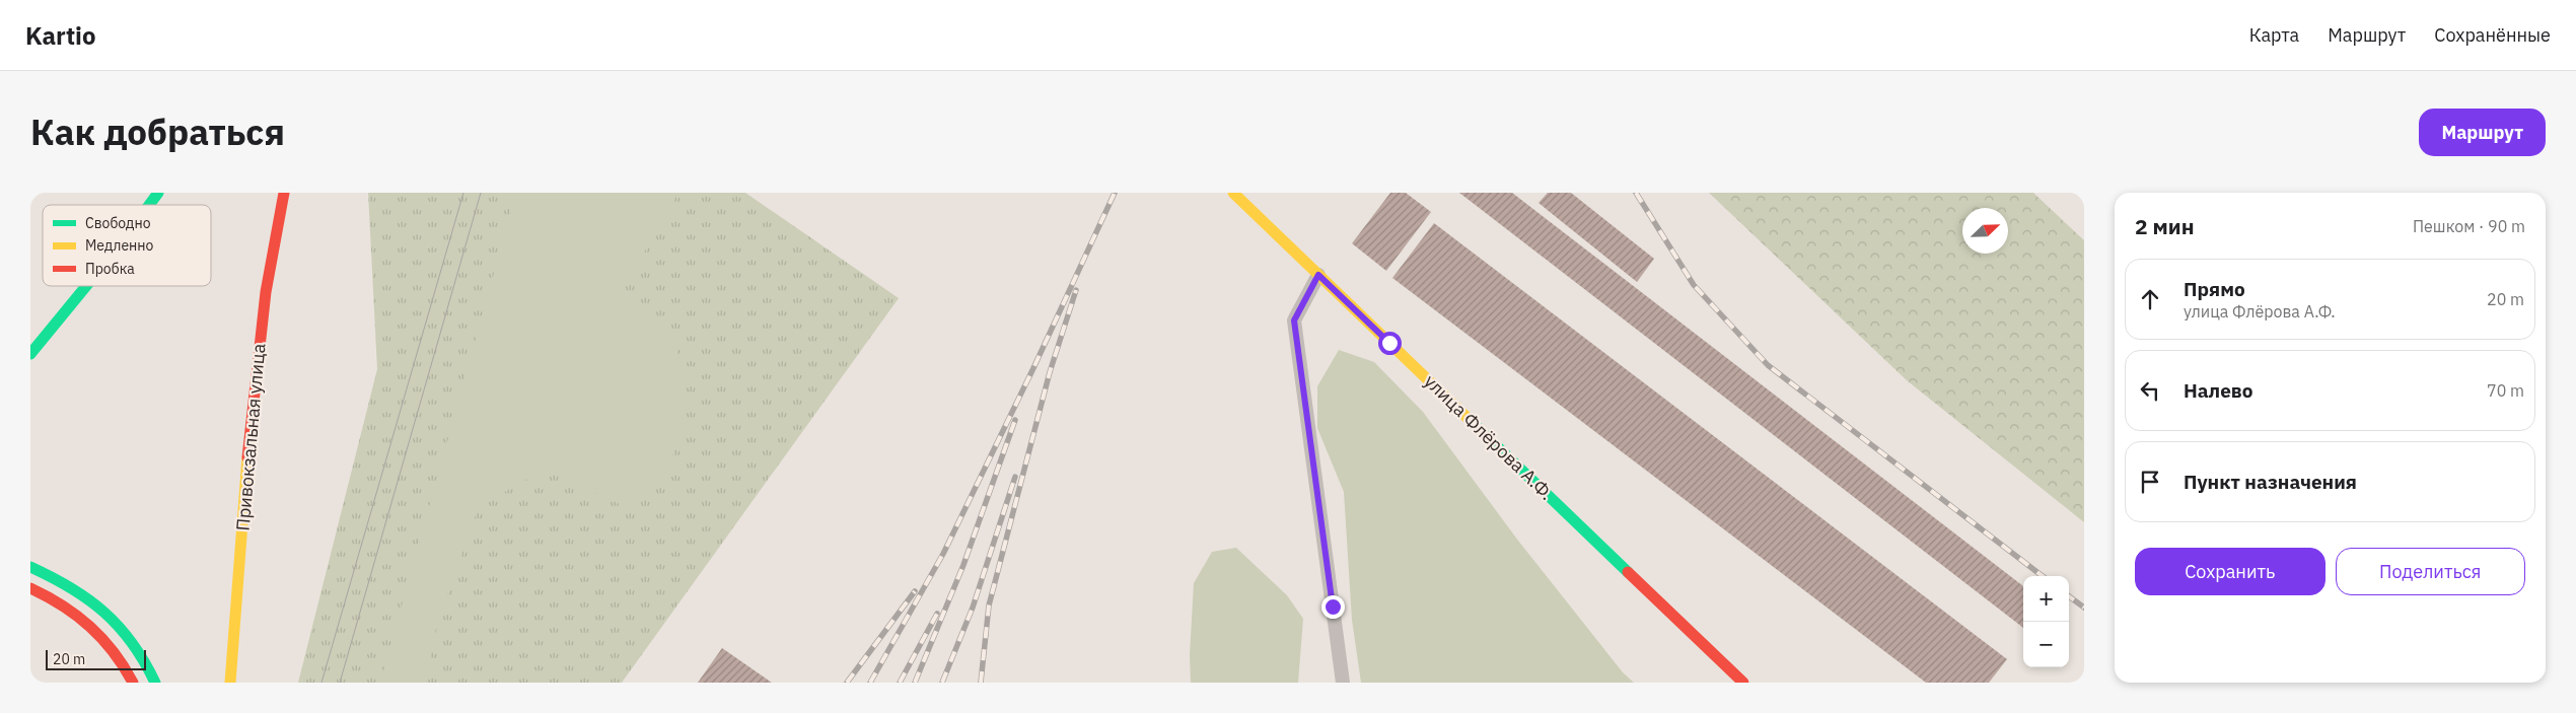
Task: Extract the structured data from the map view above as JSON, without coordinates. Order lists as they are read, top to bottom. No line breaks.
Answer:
{"streets":{"main road":["Привокзальная улица","улица Флёрова А.Ф."]},"legend":["Свободно","Медленно","Пробка"],"scale_bar":"20 m","north":"top right","page":{"header":"Kartio","nav":["Карта","Маршрут","Сохранённые"],"title":"Как добраться","buttons":["Маршрут",["Сохранить","Поделиться"]],"heading":["2 мин","Пешком · 90 m"],"list":[["Прямо","улица Флёрова А.Ф.","20 m"],["Налево","70 m"],"Пункт назначения"],"map_buttons":["+","−"],"scale":"20 m"}}
